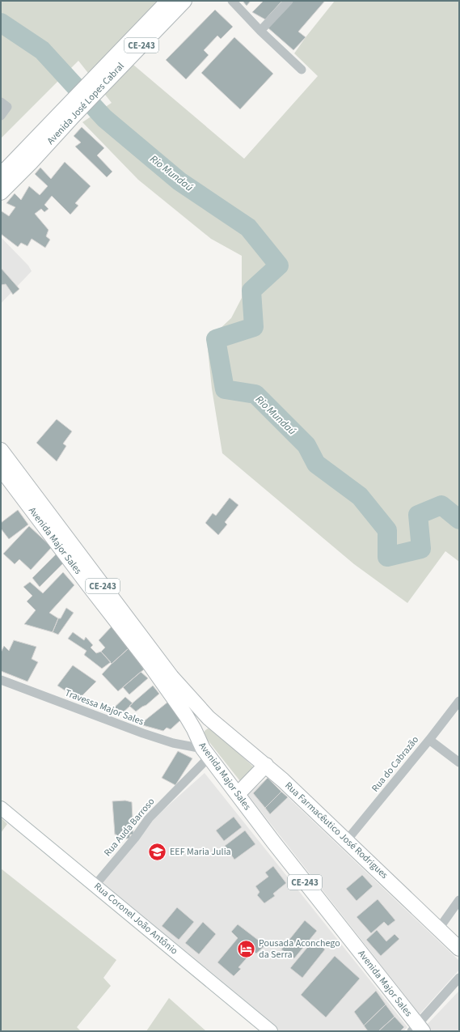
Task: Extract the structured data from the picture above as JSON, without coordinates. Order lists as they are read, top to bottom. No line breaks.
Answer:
{"streets":{"main road":["CE-243","Avenida José Lopes Cabral","Avenida Major Sales","Rua Farmacêutico José Rodrigues"],"street":["Travessa Major Sales","Rua do Cabrazão","Rua Auda Barroso","Rua Coronel João Antônio"]},"crossings":[["Avenida Major Sales","Travessa Major Sales"],["Avenida Major Sales","Rua Auda Barroso"],["Avenida Major Sales","Rua Farmacêutico José Rodrigues"],["Travessa Major Sales","Rua Auda Barroso"],["Rua do Cabrazão","Rua Farmacêutico José Rodrigues"],["Rua Auda Barroso","Rua Coronel João Antônio"]],"water":["Rio Mundaú"],"places":{"school or university":["EEF Maria Julia"],"hotel":["Pousada Aconchego da Serra"]}}
